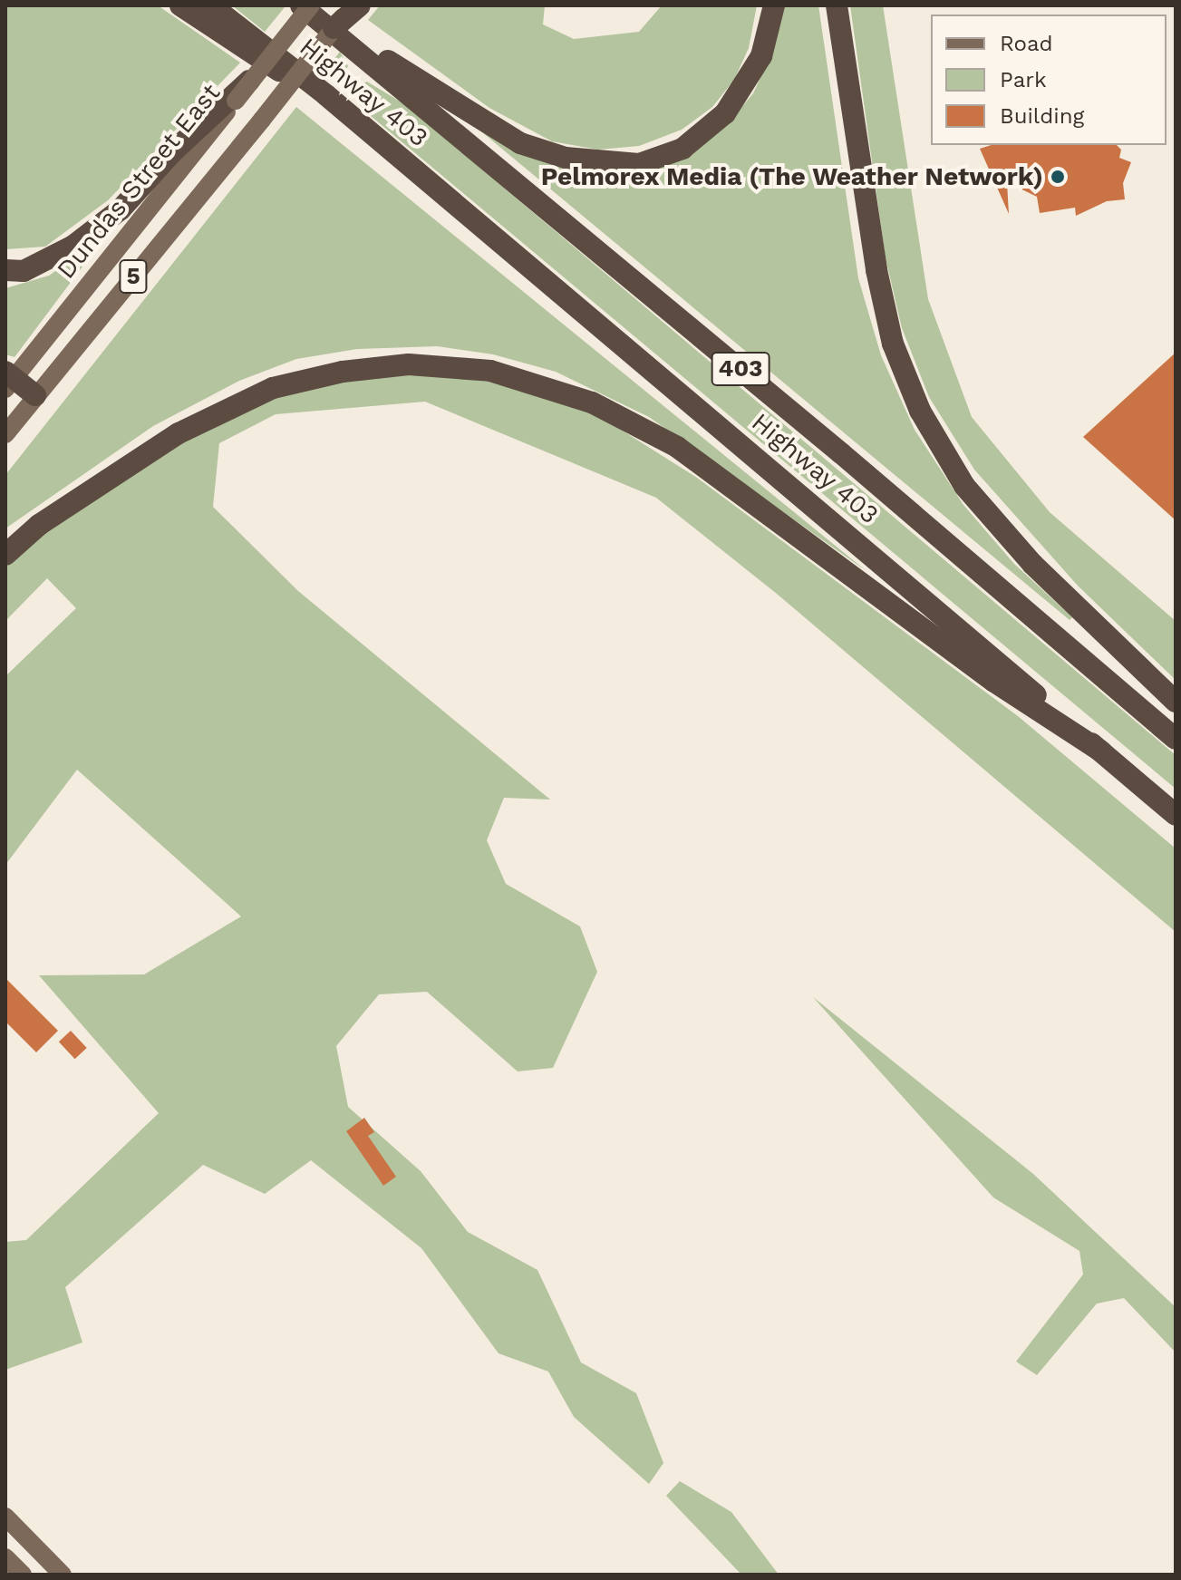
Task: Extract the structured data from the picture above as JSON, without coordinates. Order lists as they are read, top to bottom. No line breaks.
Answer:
{"streets":{"highway":["Highway 403","403"],"main road":["Dundas Street East","5"]},"places":["Pelmorex Media (The Weather Network)"],"legend":["Road","Park","Building"]}
